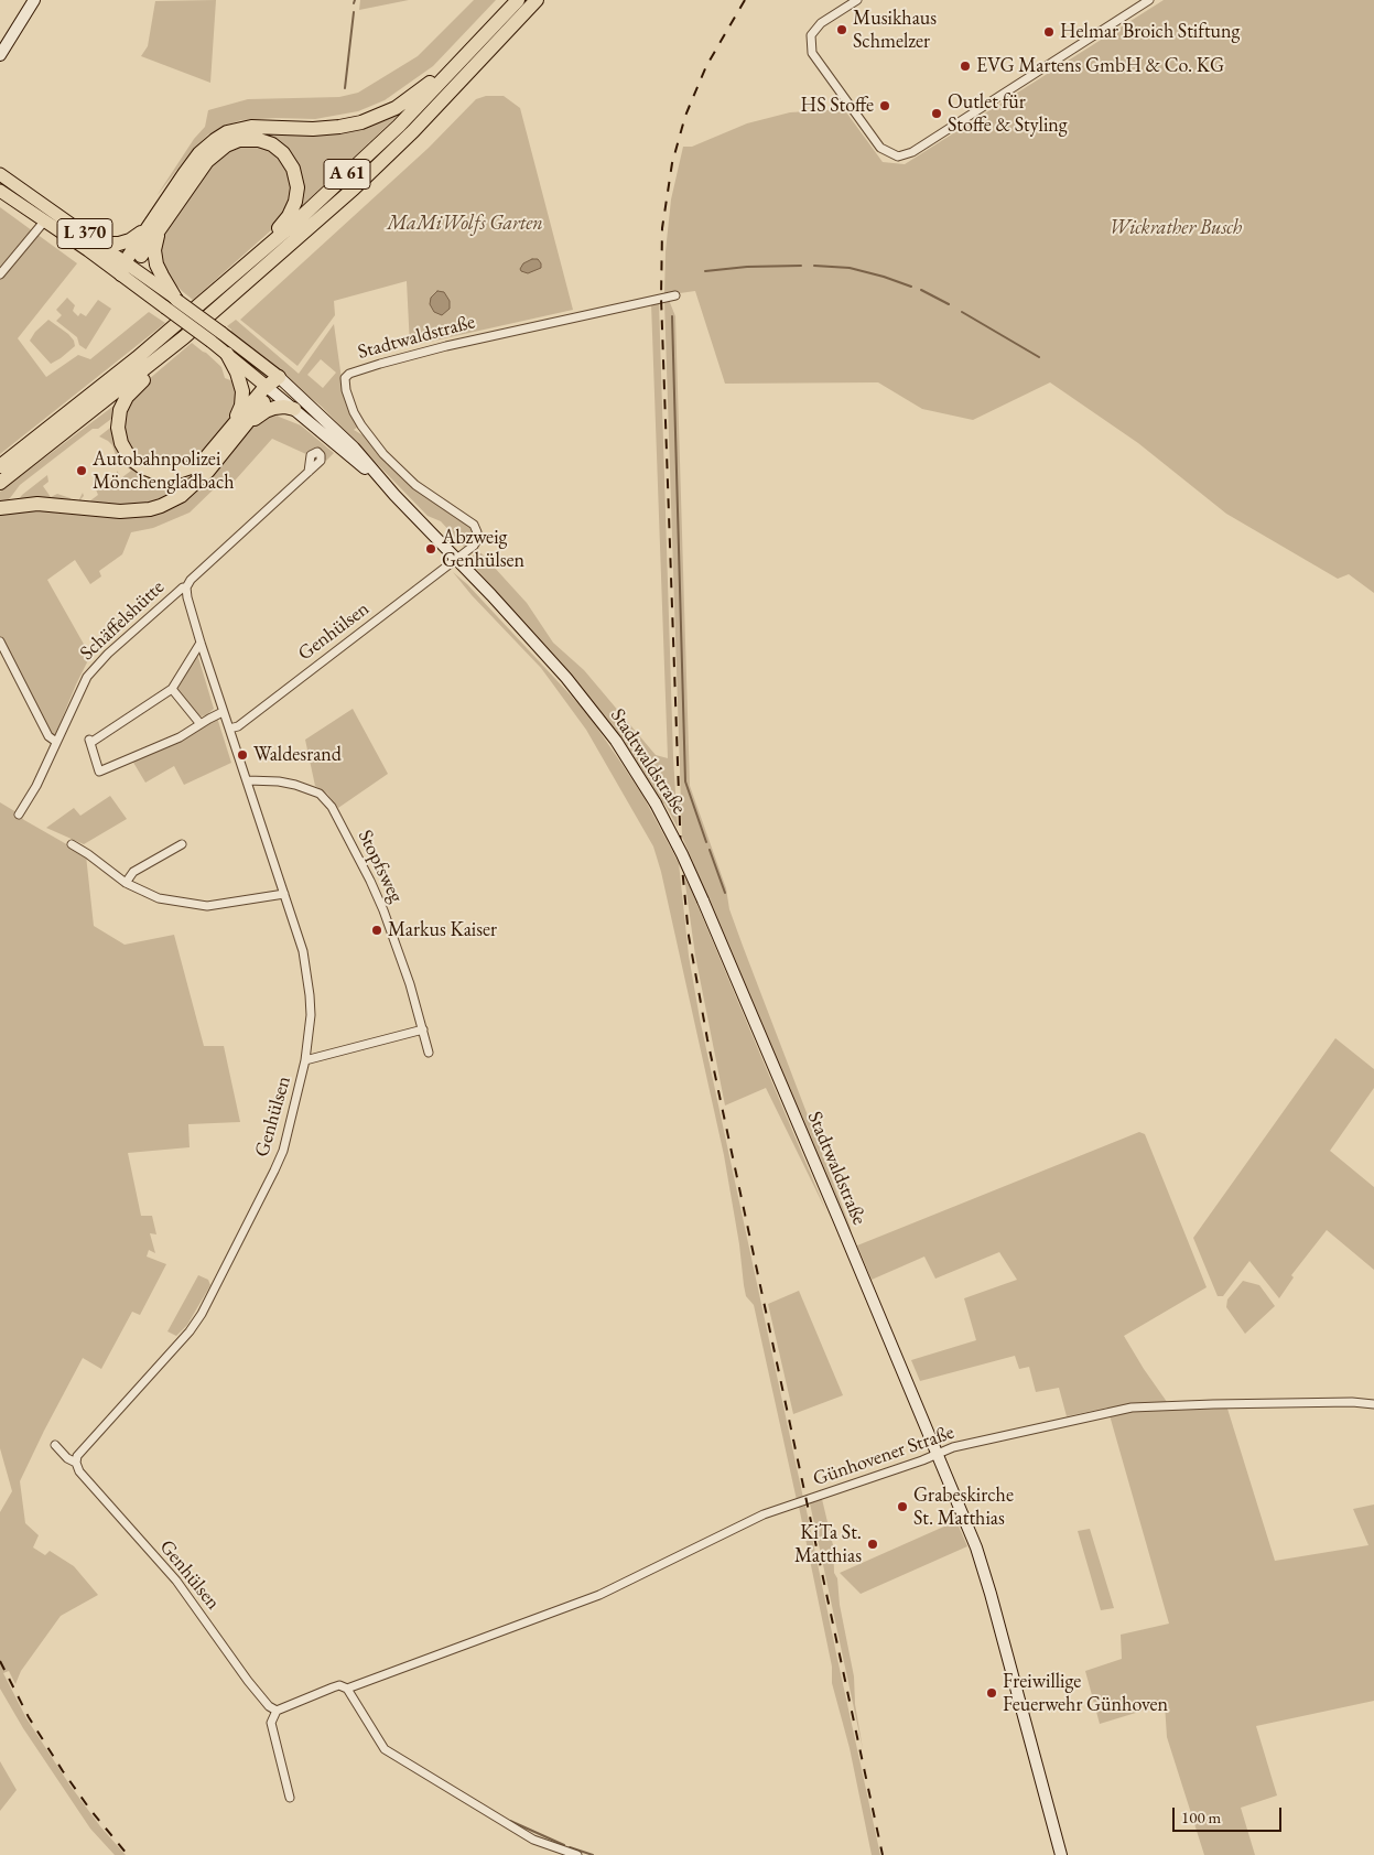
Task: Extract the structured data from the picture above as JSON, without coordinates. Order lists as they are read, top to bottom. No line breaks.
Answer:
{"streets":{"highway":["A 61"],"main road":["L 370","Stadtwaldstraße"],"street":["Schäffelshütte","Genhülsen","Stopfsweg","Günhovener Straße"]},"crossings":[["L 370","Stadtwaldstraße"],["Stadtwaldstraße","Genhülsen"],["Stadtwaldstraße","Günhovener Straße"],["Schäffelshütte","Genhülsen"],["Genhülsen","Stopfsweg"]],"parks":["MaMiWolfs Garten","Wickrather Busch"],"places":["Musikhaus Schmelzer","Helmar Broich Stiftung","EVG Martens GmbH & Co. KG","HS Stoffe","Outlet für Stoffe & Styling","Autobahnpolizei Mönchengladbach","Abzweig Genhülsen","Waldesrand","Markus Kaiser","Grabeskirche St. Matthias","KiTa St. Matthias","Freiwillige Feuerwehr Günhoven"],"scale_bar":"100 m"}
